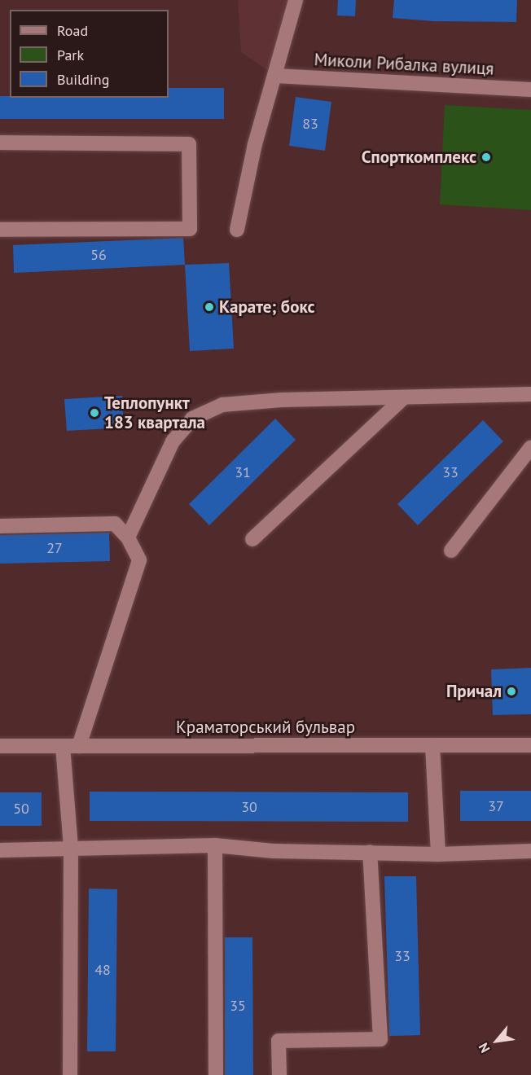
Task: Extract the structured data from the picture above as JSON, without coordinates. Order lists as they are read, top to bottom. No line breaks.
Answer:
{"streets":{"street":["Миколи Рибалка вулиця","Краматорський бульвар"]},"places":["Спорткомплекс","Карате; бокс","Теплопункт 183 квартала","Причал"],"house_numbers":["83","56","31","33","27","37","30","50","33","48","35"],"legend":["Road","Park","Building"],"north":"bottom left"}
